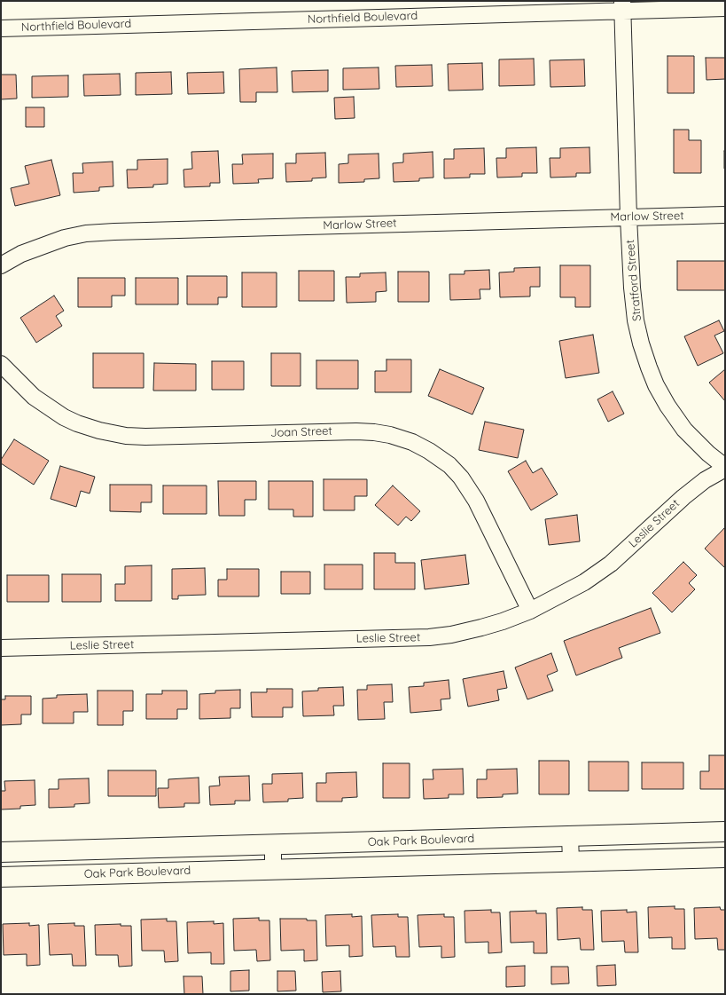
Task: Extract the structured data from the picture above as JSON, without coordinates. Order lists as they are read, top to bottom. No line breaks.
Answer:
{"streets":{"street":["Northfield Boulevard","Marlow Street","Stratford Street","Joan Street","Leslie Street","Oak Park Boulevard"]},"crossings":[["Northfield Boulevard","Stratford Street"],["Marlow Street","Stratford Street"],["Stratford Street","Leslie Street"],["Joan Street","Leslie Street"]]}
